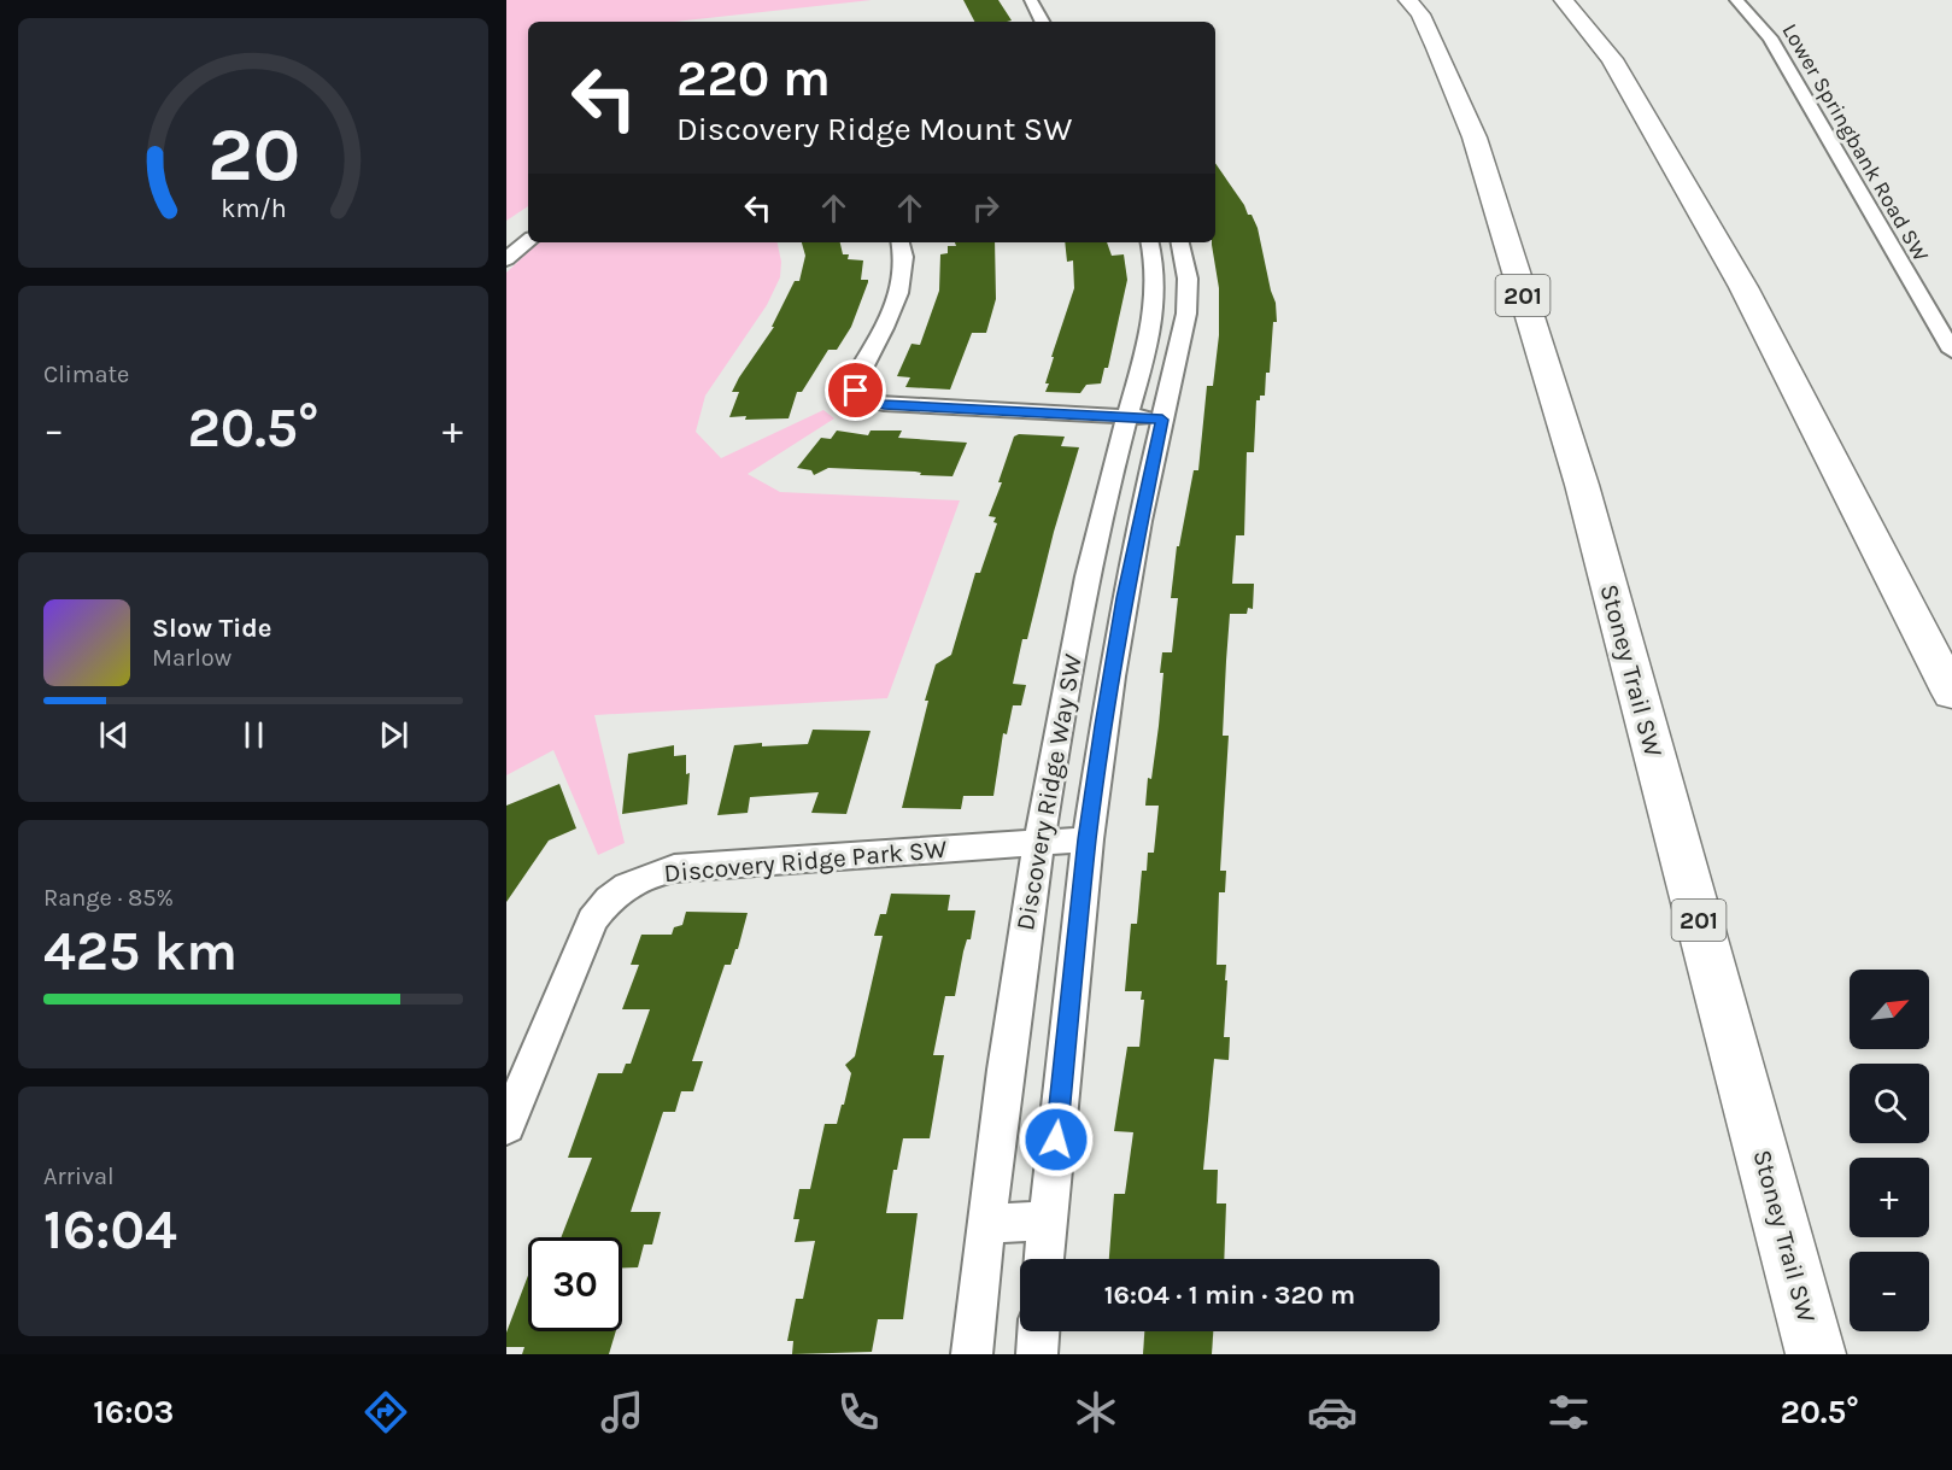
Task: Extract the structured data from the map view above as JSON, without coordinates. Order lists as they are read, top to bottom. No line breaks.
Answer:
{"streets":{"highway":["201","Stoney Trail SW"],"street":["Lower Springbank Road SW","Discovery Ridge Way SW","Discovery Ridge Park SW"]},"crossings":[["Discovery Ridge Way SW","Discovery Ridge Park SW"]],"north":"top right","page":{"turn":["220 m","Discovery Ridge Mount SW"],"tile":["Climate",["Range · 85%","425 km"],["Arrival","16:04"]],"heat":["−","20.5°","+"],"song":["Slow Tide","Marlow"],"map_buttons":["+","−"],"limit":"30","trip":"16:04 · 1 min · 320 m","tabs":["16:03","20.5°"],"gauge":["20","km/h"]}}
